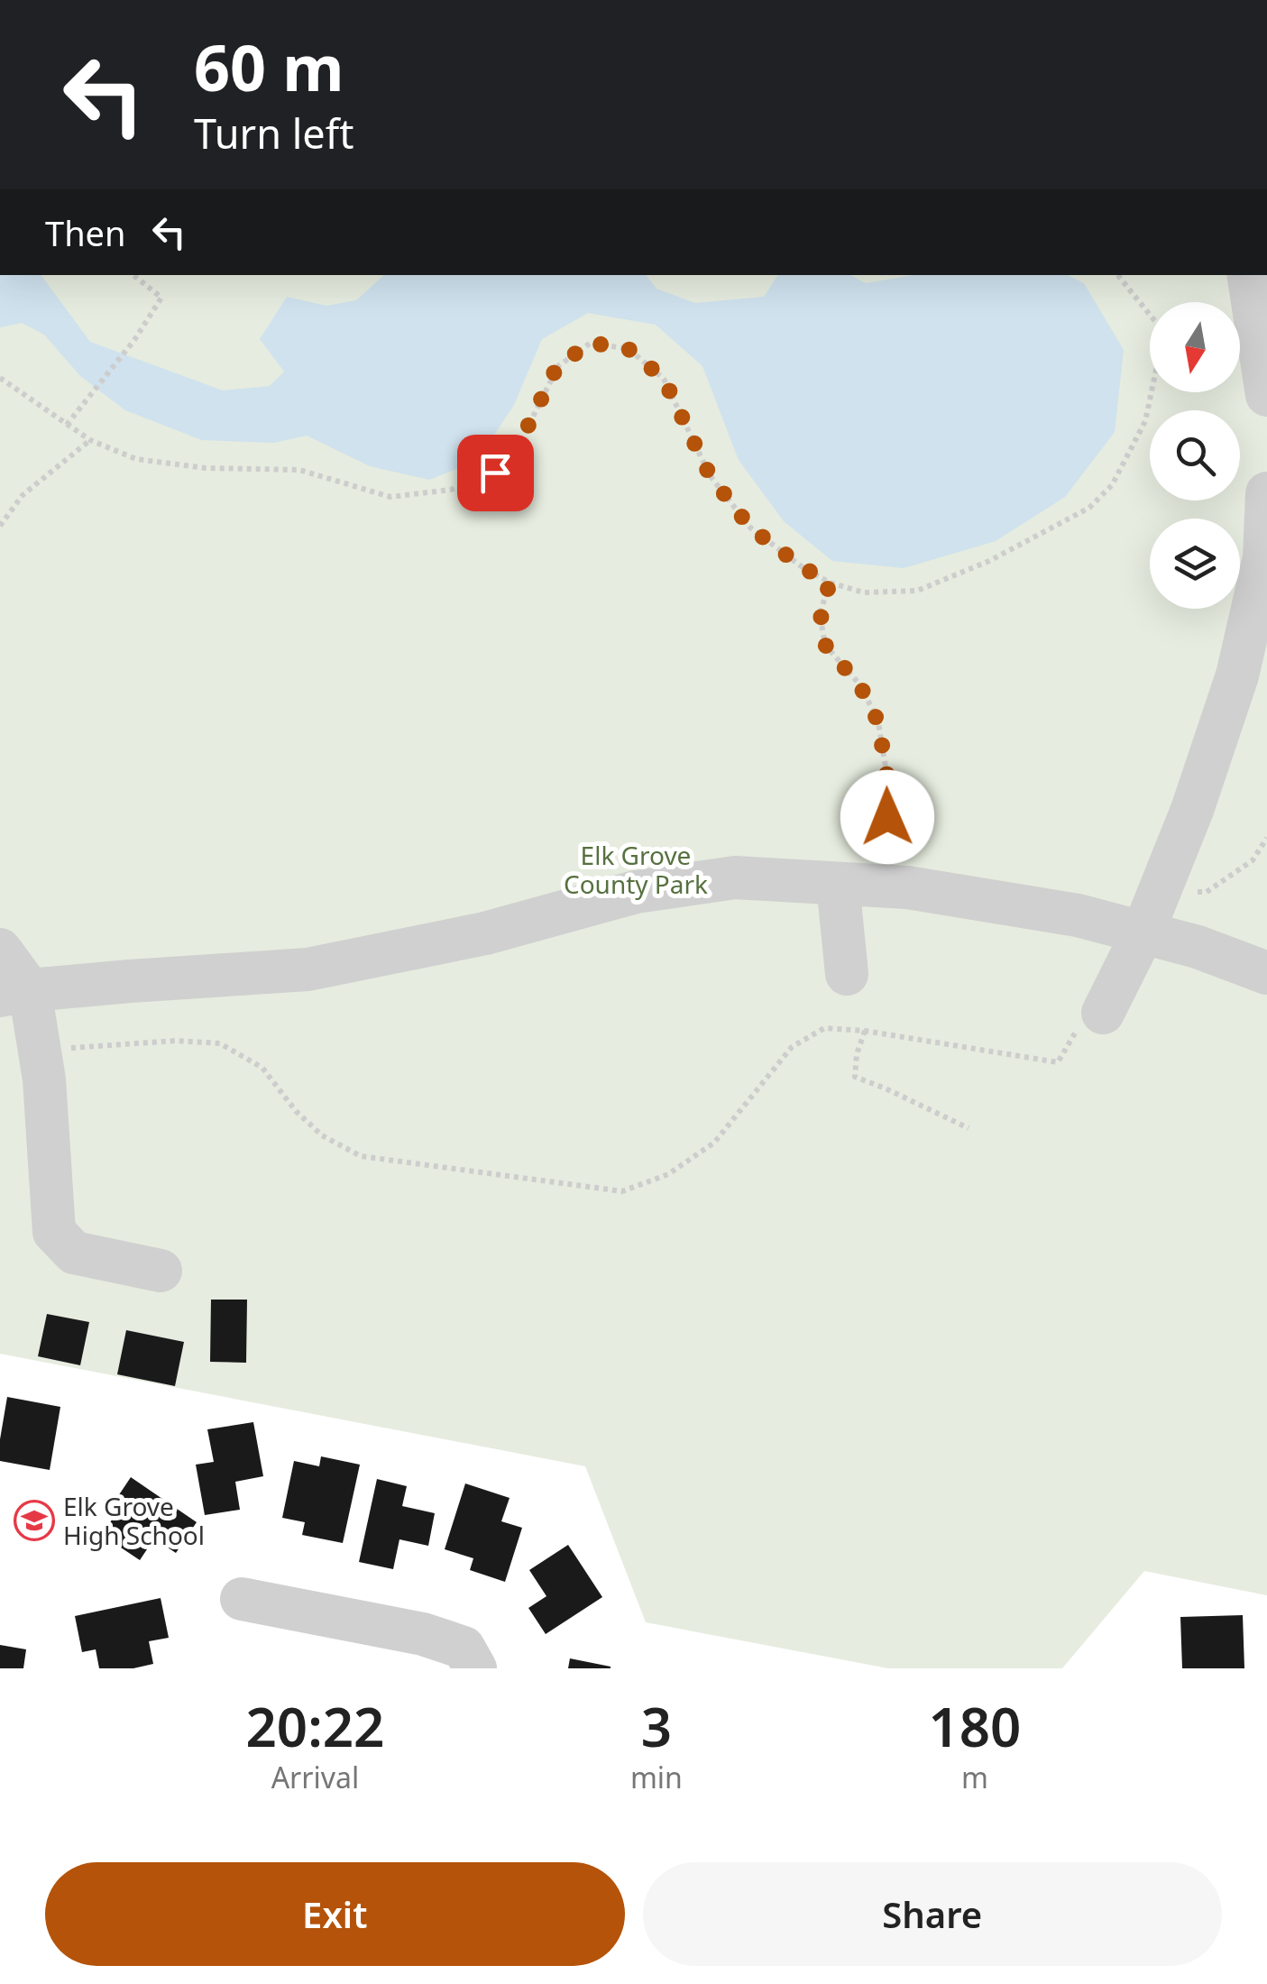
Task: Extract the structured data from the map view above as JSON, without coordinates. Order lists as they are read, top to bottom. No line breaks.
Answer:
{"parks":["Elk Grove County Park"],"places":{"school or university":["Elk Grove High School"]},"north":"bottom","page":{"turn":["60 m","Turn left"],"then":"Then","eta":["20:22","Arrival","3","min","180","m"],"buttons":["Exit","Share"]}}
